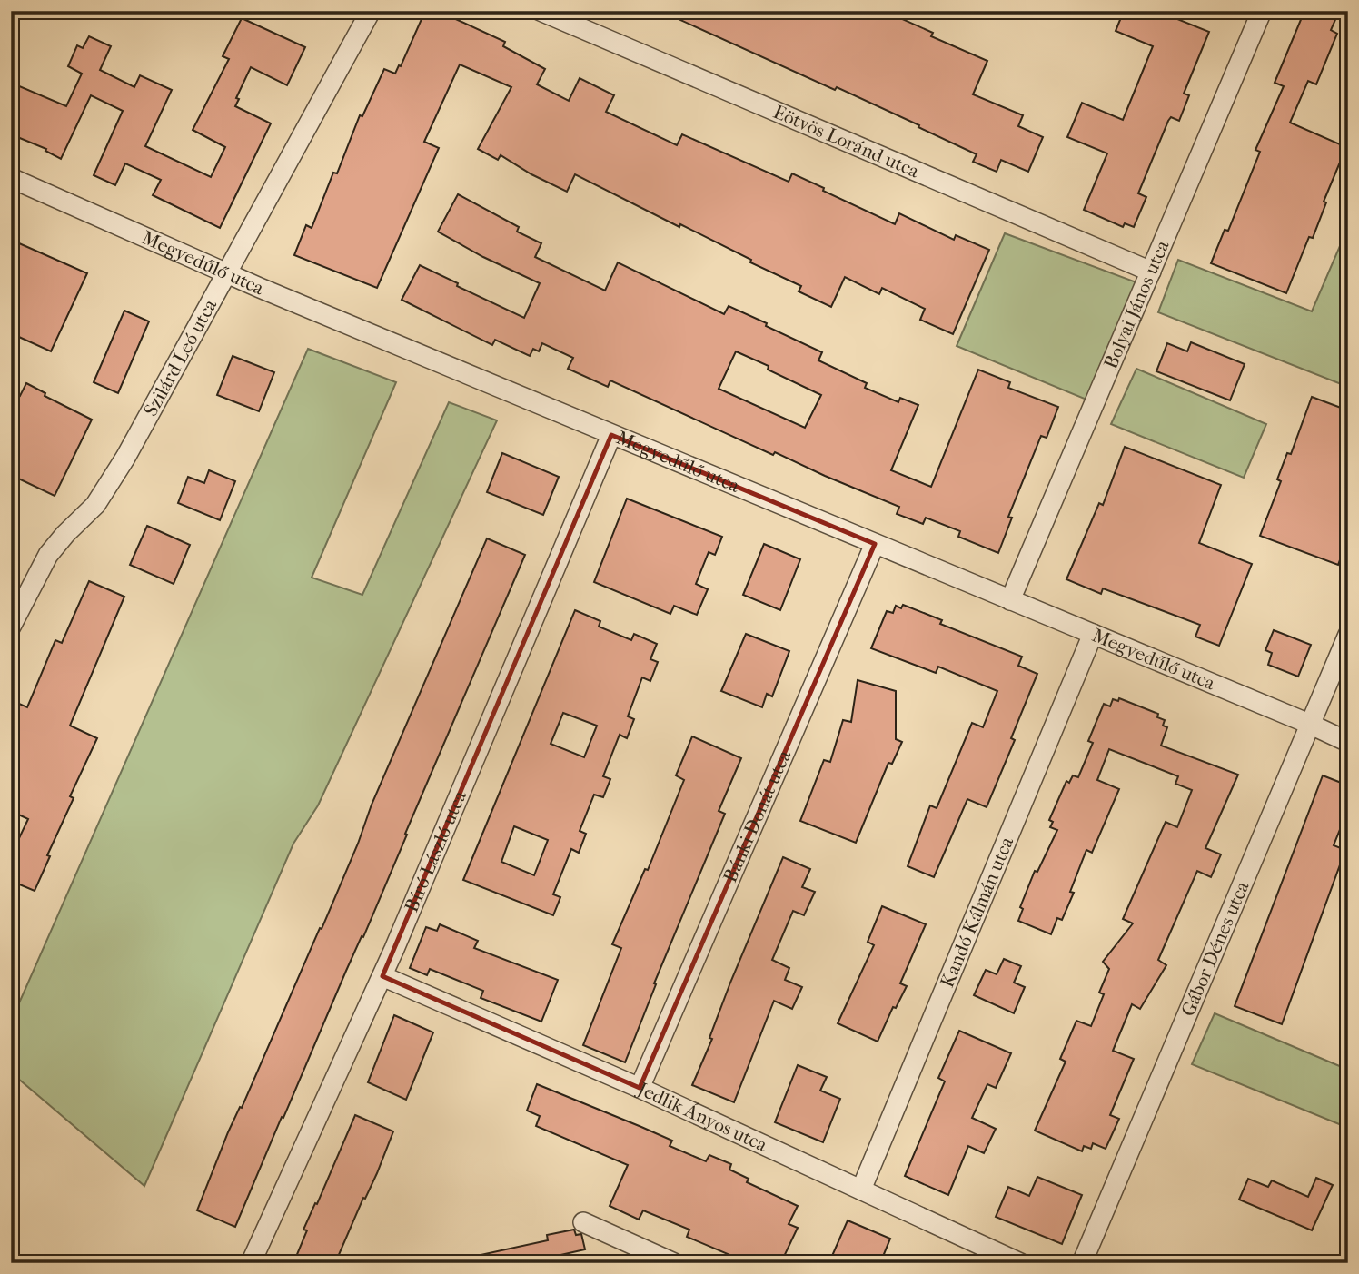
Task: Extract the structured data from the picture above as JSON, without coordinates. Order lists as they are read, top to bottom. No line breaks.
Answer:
{"streets":{"street":["Eötvös Loránd utca","Megyedűlő utca","Bolyai János utca","Szilárd Leó utca","Bánki Donát utca","Bíró László utca","Kandó Kálmán utca","Gábor Dénes utca","Jedlik Ányos utca"]},"crossings":[["Eötvös Loránd utca","Bolyai János utca"],["Megyedűlő utca","Bolyai János utca"],["Megyedűlő utca","Szilárd Leó utca"],["Megyedűlő utca","Bánki Donát utca"],["Megyedűlő utca","Bíró László utca"],["Megyedűlő utca","Kandó Kálmán utca"],["Megyedűlő utca","Gábor Dénes utca"],["Bánki Donát utca","Jedlik Ányos utca"],["Bíró László utca","Jedlik Ányos utca"],["Kandó Kálmán utca","Jedlik Ányos utca"]]}
